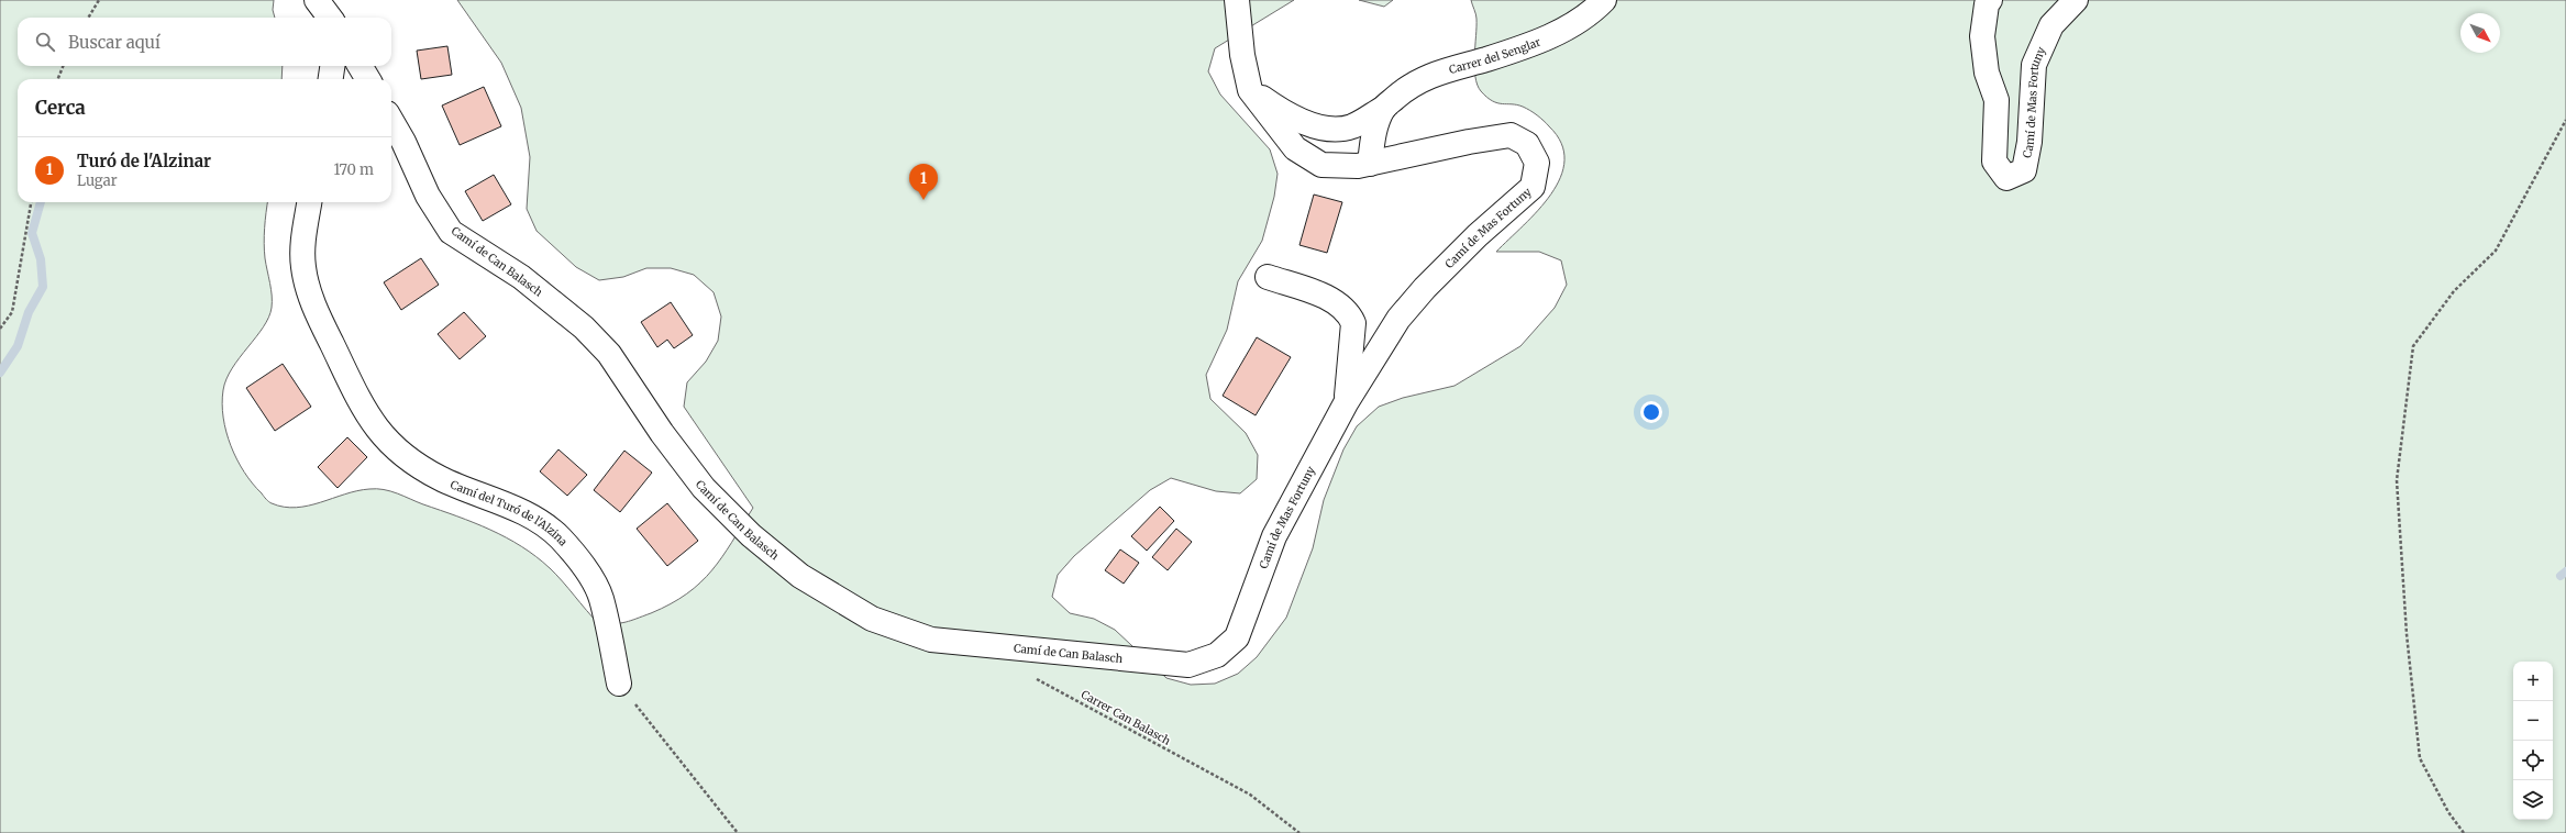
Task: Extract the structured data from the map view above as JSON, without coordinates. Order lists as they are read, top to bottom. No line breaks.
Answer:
{"streets":{"street":["Carrer del Senglar","Camí de Mas Fortuny","Camí de Can Balasch","Camí del Turó de l'Alzina"],"path":["Carrer Can Balasch"]},"crossings":[["Carrer del Senglar","Camí de Mas Fortuny"],["Camí de Mas Fortuny","Camí de Can Balasch"]],"north":"bottom right","page":{"search":"Buscar aquí","heading":"Cerca","list":[{"mark":"1","name":"Turó de l'Alzinar","note":"Lugar","value":"170 m"}],"pins":"1","map_buttons":["+","−"]}}
